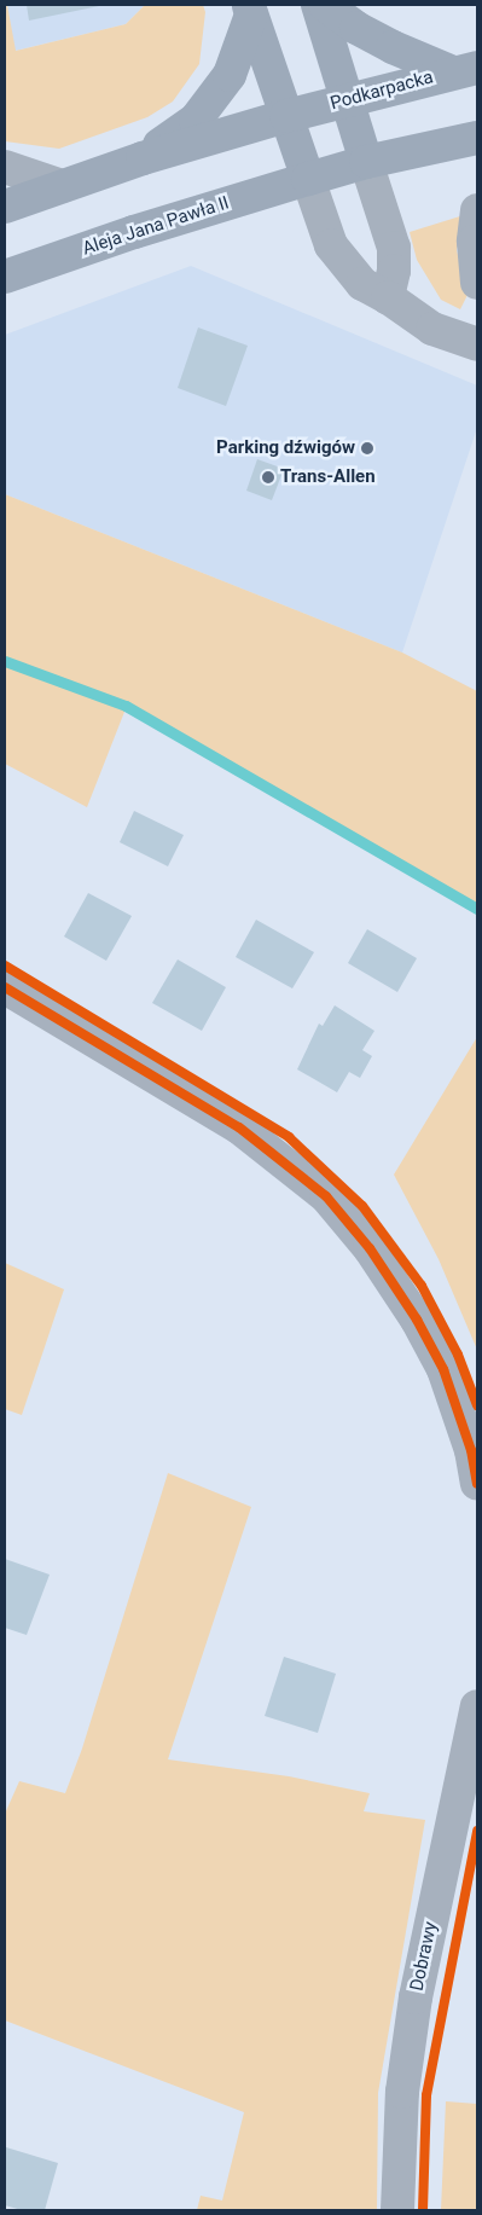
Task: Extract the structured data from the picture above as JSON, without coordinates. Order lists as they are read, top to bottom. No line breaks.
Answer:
{"streets":{"main road":["Podkarpacka","Aleja Jana Pawła II"],"street":["Dobrawy"]},"places":["Parking dźwigów","Trans-Allen"]}
